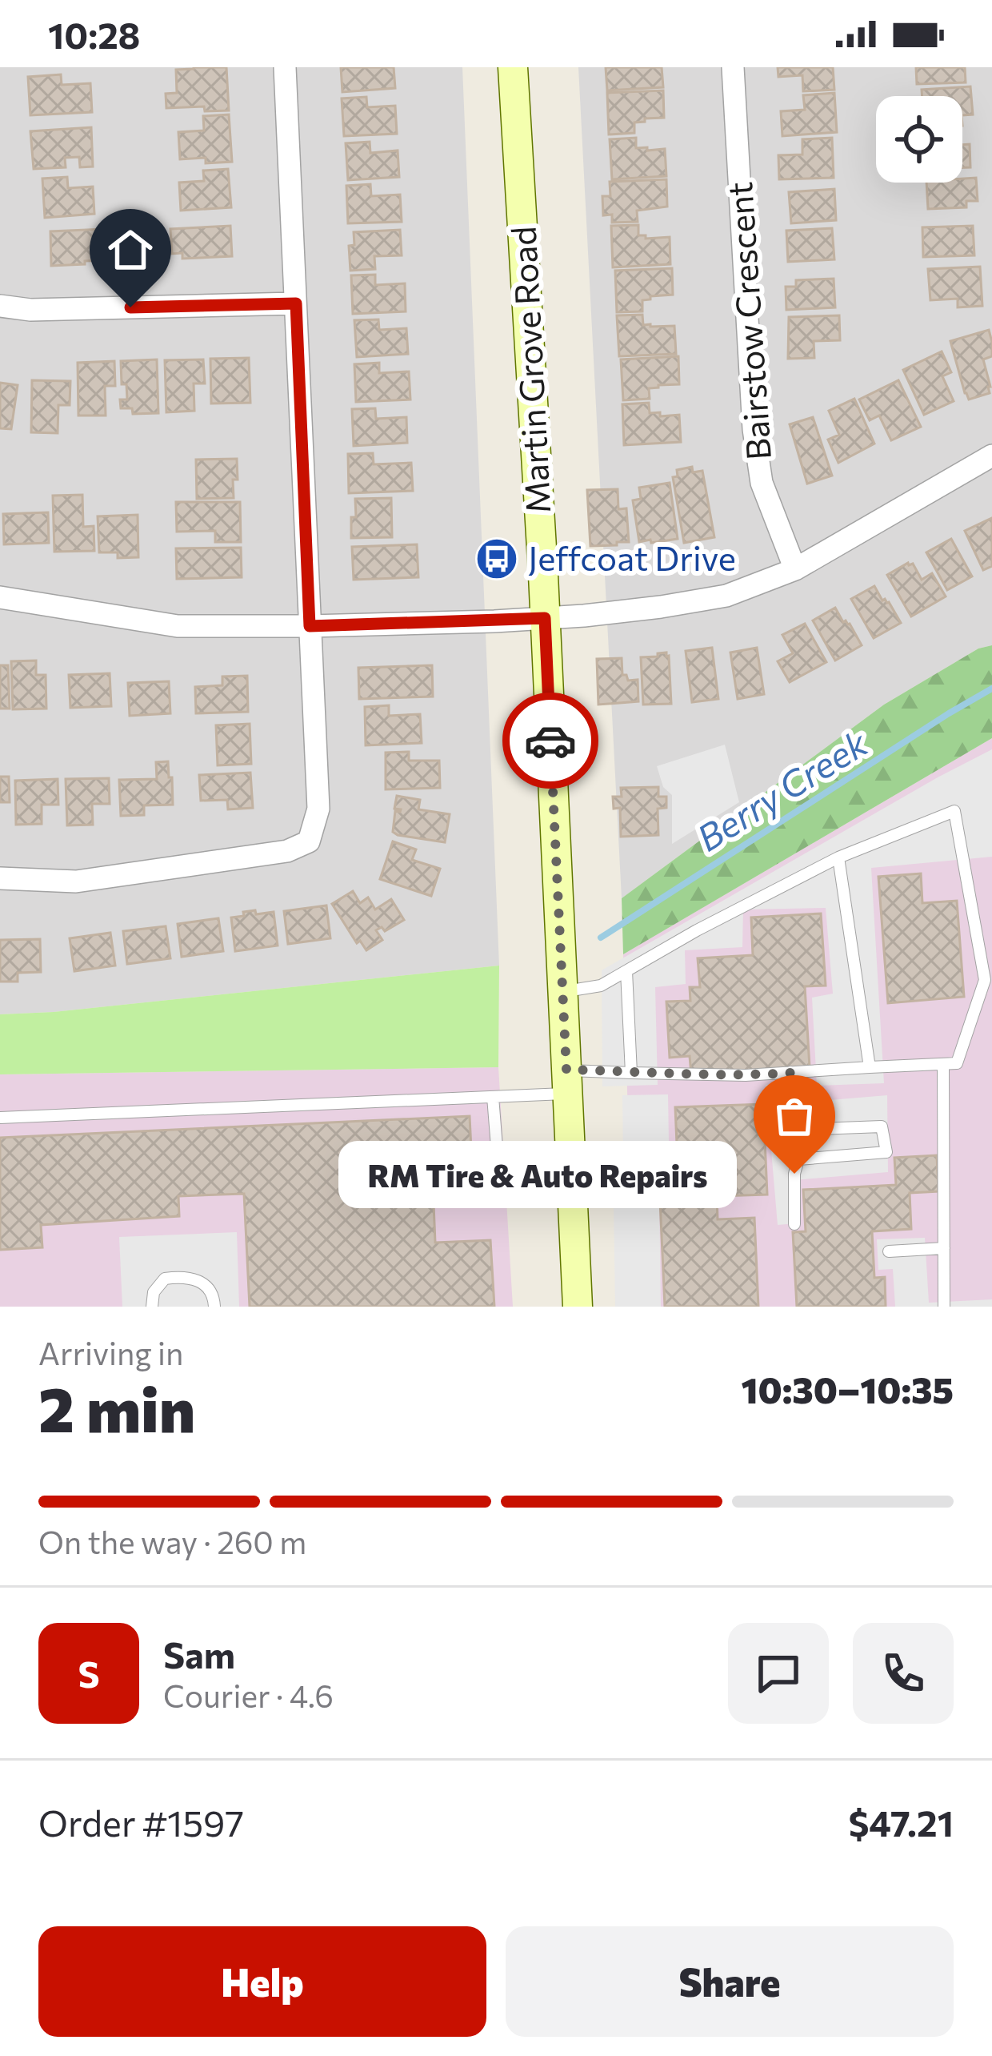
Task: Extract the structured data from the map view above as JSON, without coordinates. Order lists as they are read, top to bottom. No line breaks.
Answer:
{"streets":{"main road":["Martin Grove Road"],"street":["Bairstow Crescent"]},"water":["Berry Creek"],"places":{"bus stop":["Jeffcoat Drive"],"other":["RM Tire & Auto Repairs"]},"page":{"status":"10:28","bubble":"RM Tire & Auto Repairs","heading":["2 min","Arriving in","10:30–10:35"],"panel":["Sam","Courier · 4.6","Order #1597","$47.21"],"bar":"On the way · 260 m","round":"S","buttons":["Help","Share"]}}
